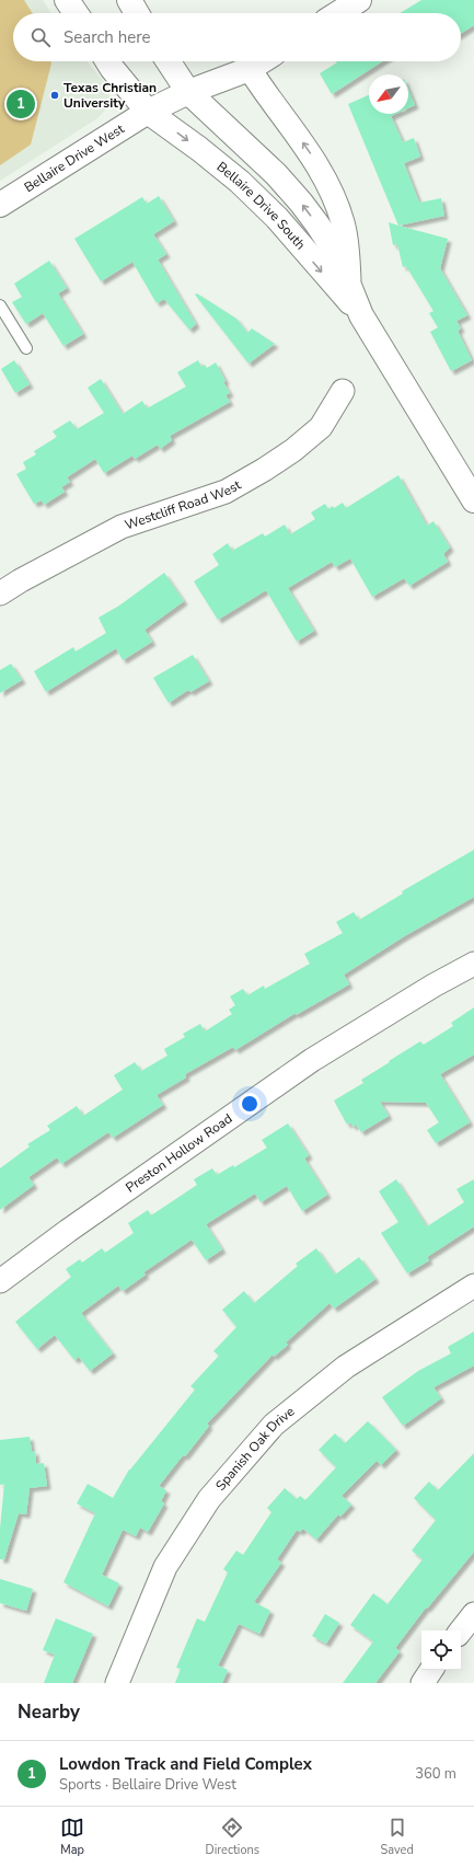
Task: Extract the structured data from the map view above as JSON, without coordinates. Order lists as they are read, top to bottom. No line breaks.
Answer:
{"streets":{"main road":["Bellaire Drive West","Bellaire Drive South"],"street":["Westcliff Road West","Preston Hollow Road","Spanish Oak Drive"]},"crossings":[["Bellaire Drive West","Bellaire Drive South"]],"places":["Texas Christian University"],"north":"bottom left","page":{"search":"Search here","pins":"1","heading":"Nearby","list":[{"mark":"1","name":"Lowdon Track and Field Complex","note":"Sports · Bellaire Drive West","value":"360 m"}],"nav":["Map","Directions","Saved"]}}
